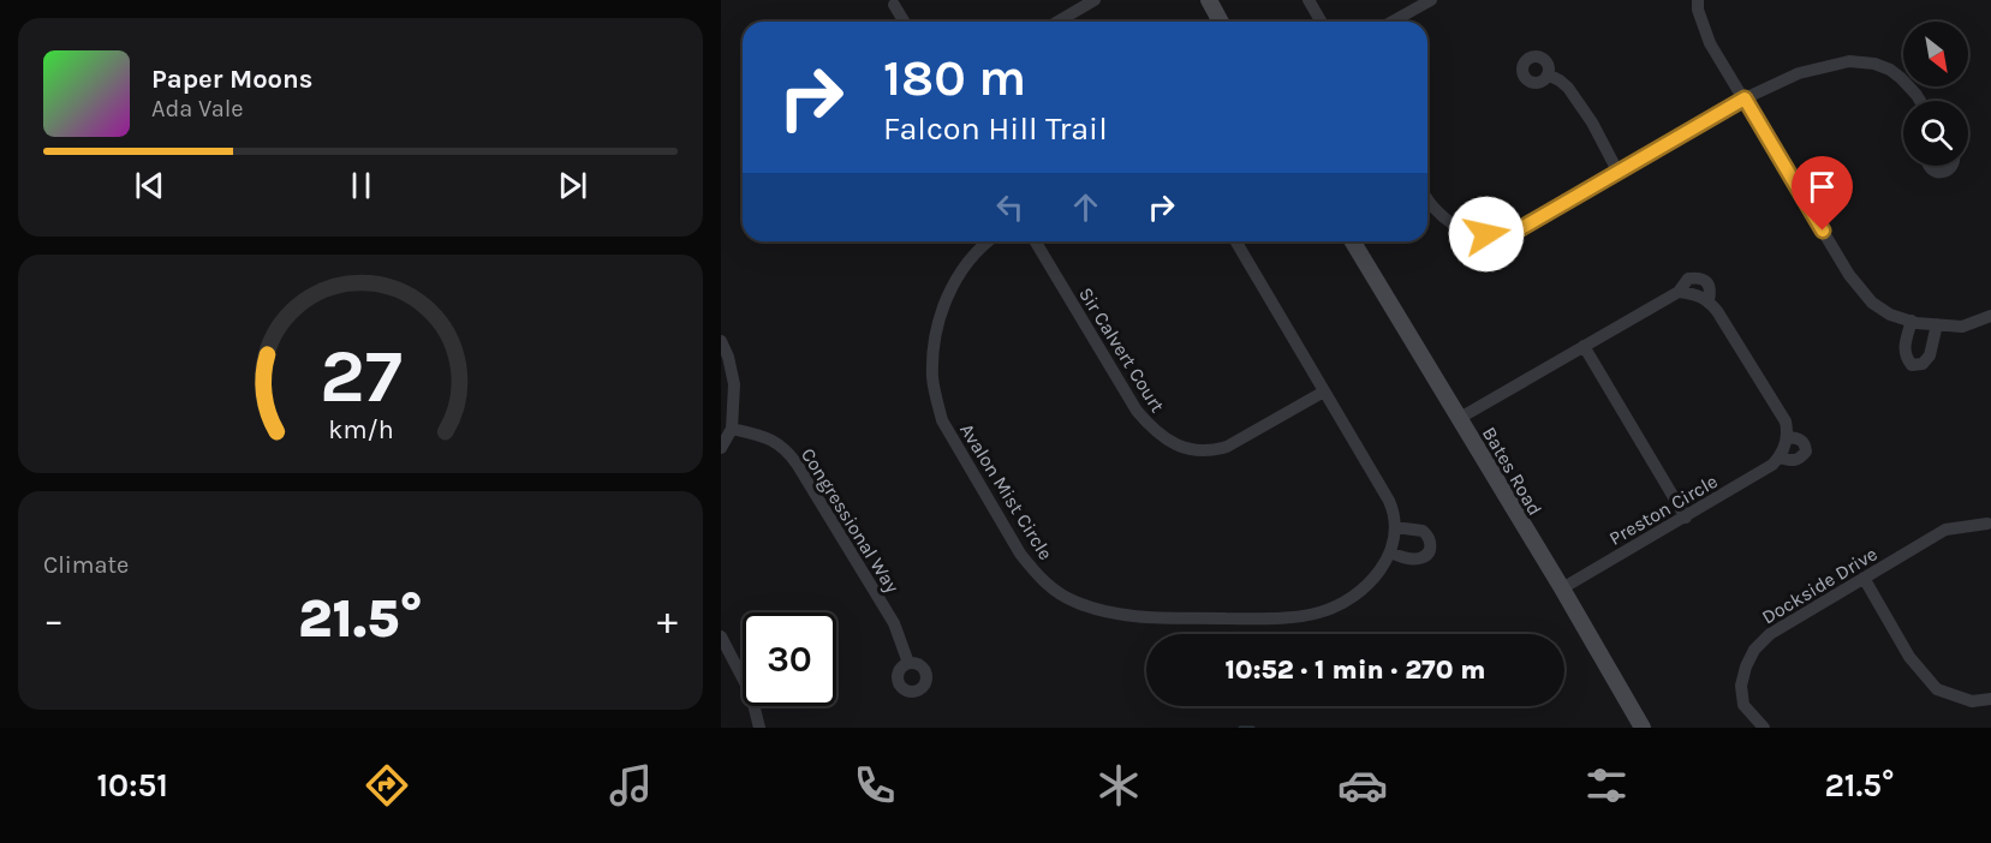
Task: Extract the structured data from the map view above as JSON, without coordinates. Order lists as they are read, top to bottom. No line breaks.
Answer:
{"streets":{"street":["Sir Calvert Court","Bates Road","Avalon Mist Circle","Preston Circle","Congressional Way","Dockside Drive"]},"crossings":[["Sir Calvert Court","Avalon Mist Circle"],["Bates Road","Preston Circle"]],"north":"bottom right","page":{"turn":["180 m","Falcon Hill Trail"],"song":["Paper Moons","Ada Vale"],"tile":"Climate","heat":["−","21.5°","+"],"limit":"30","trip":"10:52 · 1 min · 270 m","tabs":["10:51","21.5°"],"gauge":["27","km/h"]}}
